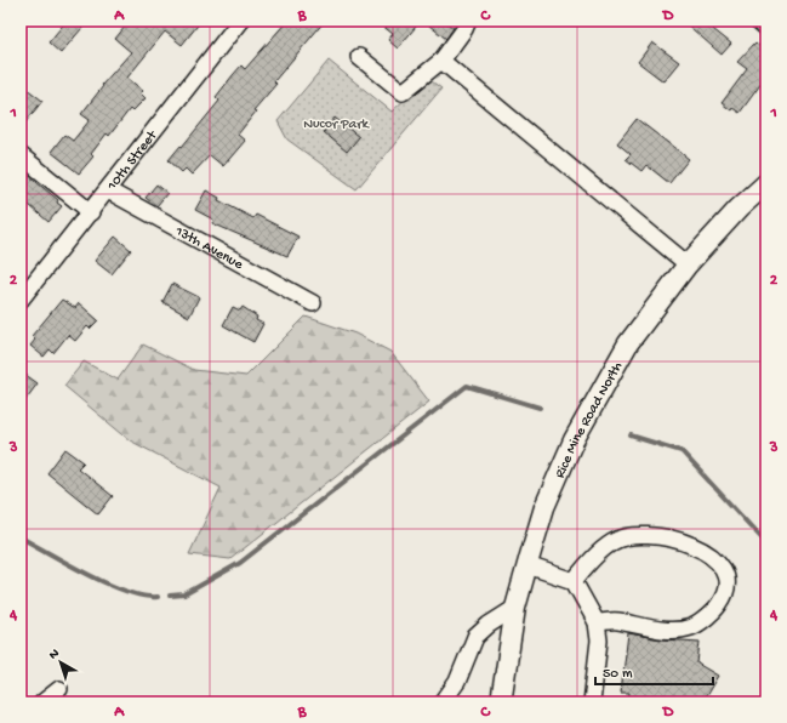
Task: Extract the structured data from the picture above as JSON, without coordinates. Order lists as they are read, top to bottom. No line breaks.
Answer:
{"streets":{"main road":["Rice Mine Road North"],"street":["10th Street","13th Avenue"]},"crossings":[["10th Street","13th Avenue"]],"parks":["Nucor Park"],"scale_bar":"50 m","north":"top left","grid":{"columns":["A","B","C","D"],"rows":["1","2","3","4"]}}
